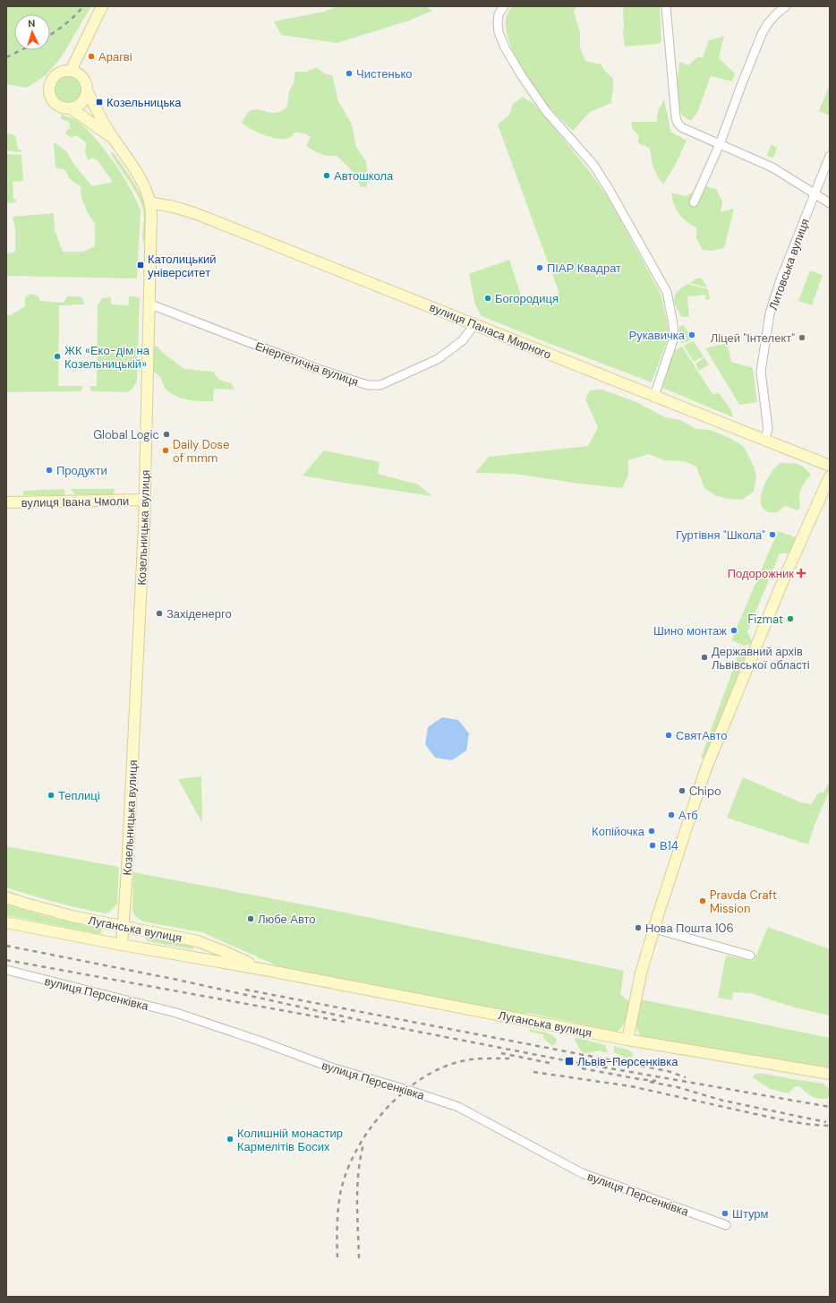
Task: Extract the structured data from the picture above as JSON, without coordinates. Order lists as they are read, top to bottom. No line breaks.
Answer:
{"streets":{"main road":["вулиця Панаса Мирного","вулиця Івана Чмоли","Козельницька вулиця","Луганська вулиця"],"street":["Литовська вулиця","Енергетична вулиця","вулиця Персенківка"]},"crossings":[["Литовська вулиця","вулиця Панаса Мирного"],["вулиця Панаса Мирного","Енергетична вулиця"],["вулиця Панаса Мирного","Козельницька вулиця"],["Енергетична вулиця","Козельницька вулиця"],["вулиця Івана Чмоли","Козельницька вулиця"],["Козельницька вулиця","Луганська вулиця"]],"places":{"other":["Арагві","Чистенько","Автошкола","ПІАР Квадрат","Богородиця","Рукавичка","Ліцей \"Інтелект\"","ЖК «Еко-дім на Козельницькій»","Global Logic","Daily Dose of mmm","Продукти","Гуртівня \"Школа\"","Західенерго","Fizmat","Шино монтаж","Державний архів Львівської області","СвятАвто","Chipo","Теплиці","Атб","Копійочка","В14","Pravda Craft Mission","Любе Авто","Нова Пошта 106","Колишній монастир Кармелітів Босих","Штурм"],"transit":["Козельницька","Католицький університет","Львів-Персенківка"],"health":["Подорожник"]},"north":"top"}
